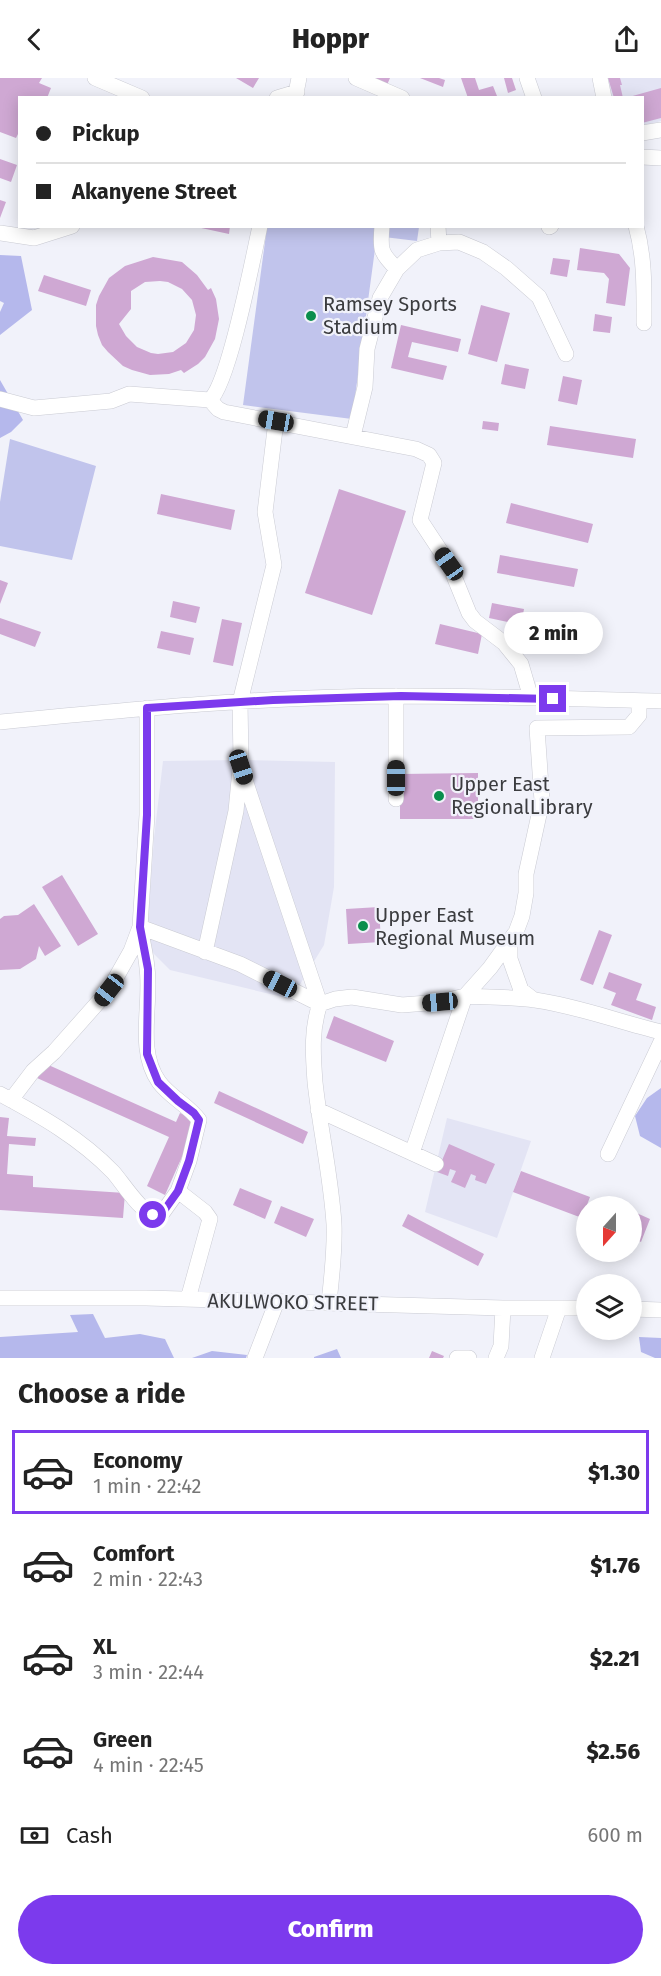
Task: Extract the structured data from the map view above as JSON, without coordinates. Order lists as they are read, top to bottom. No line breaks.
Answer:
{"streets":{"street":["AKULWOKO STREET"]},"places":["Ramsey Sports Stadium","Upper East RegionalLibrary","Upper East Regional Museum"],"north":"bottom","page":{"header":"Hoppr","banner":["Pickup","Akanyene Street"],"bubble":"2 min","heading":"Choose a ride","list":[{"name":"Economy","note":"1 min · 22:42","value":"$1.30"},{"name":"Comfort","note":"2 min · 22:43","value":"$1.76"},{"name":"XL","note":"3 min · 22:44","value":"$2.21"},{"name":"Green","note":"4 min · 22:45","value":"$2.56"}],"pay":["Cash","600 m"],"buttons":"Confirm"}}
